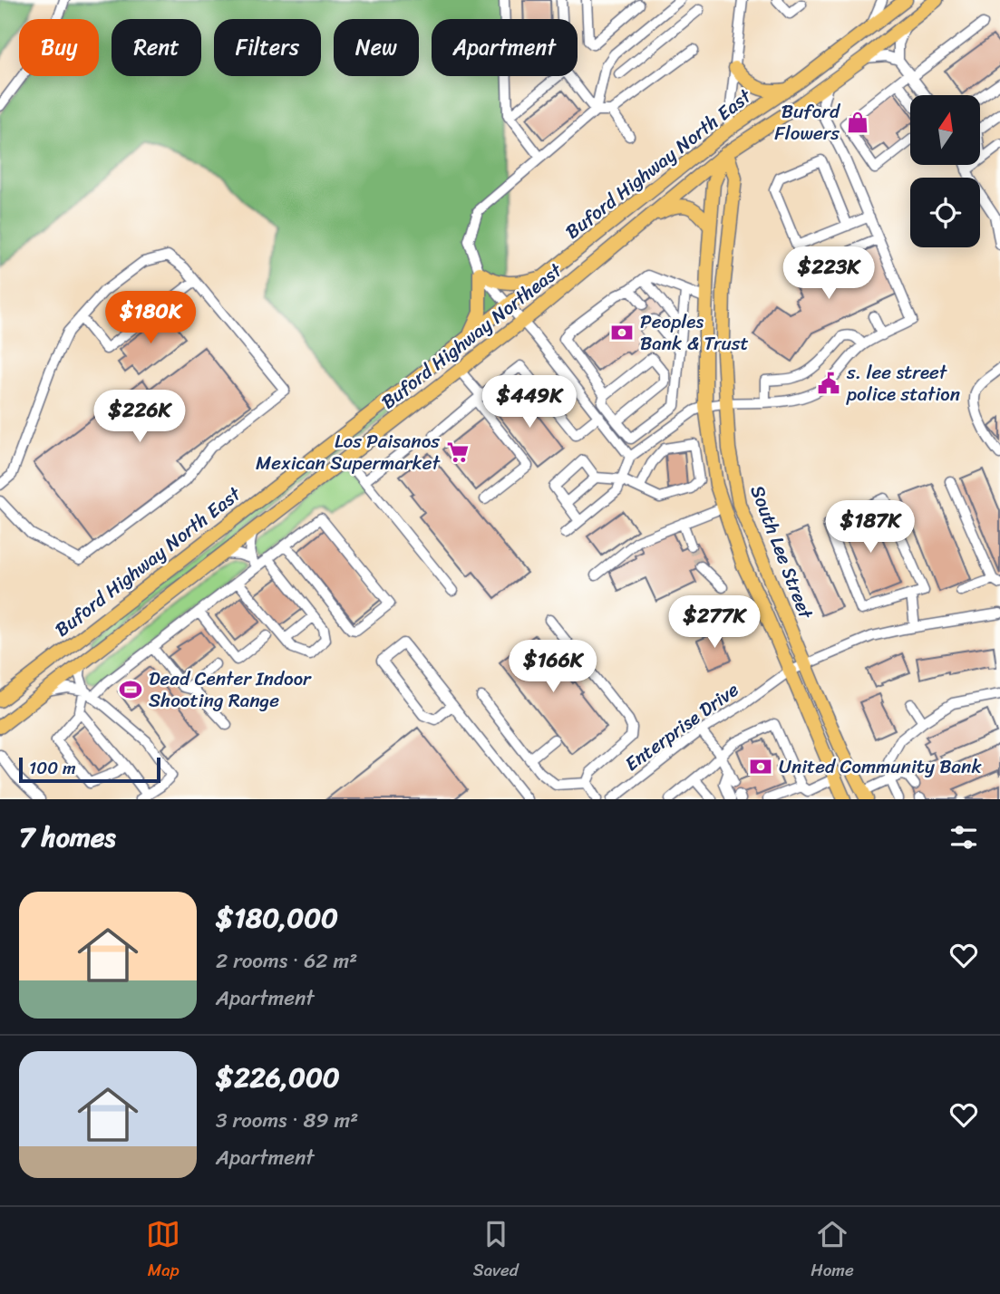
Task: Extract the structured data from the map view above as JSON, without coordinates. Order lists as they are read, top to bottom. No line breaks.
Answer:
{"streets":{"main road":["Buford Highway North East","Buford Highway Northeast","South Lee Street"],"street":["Enterprise Drive"]},"crossings":[["Buford Highway North East","South Lee Street"],["Buford Highway Northeast","South Lee Street"],["South Lee Street","Enterprise Drive"]],"places":{"shop":["Buford Flowers"],"bank":["Peoples Bank & Trust","United Community Bank"],"public building":["s. lee street police station"],"supermarket":["Los Paisanos Mexican Supermarket"],"sports":["Dead Center Indoor Shooting Range"]},"scale_bar":"100 m","north":"top","page":{"chip":["Buy","Rent","Filters","New","Apartment"],"price":["$223K","$180K","$449K","$226K","$187K","$277K","$166K"],"scale":"100 m","heading":"7 homes","list":[{"name":"$180,000","note":"2 rooms · 62 m² · Apartment"},{"name":"$226,000","note":"3 rooms · 89 m² · Apartment"}],"tabs":["Map","Saved","Home"]}}
